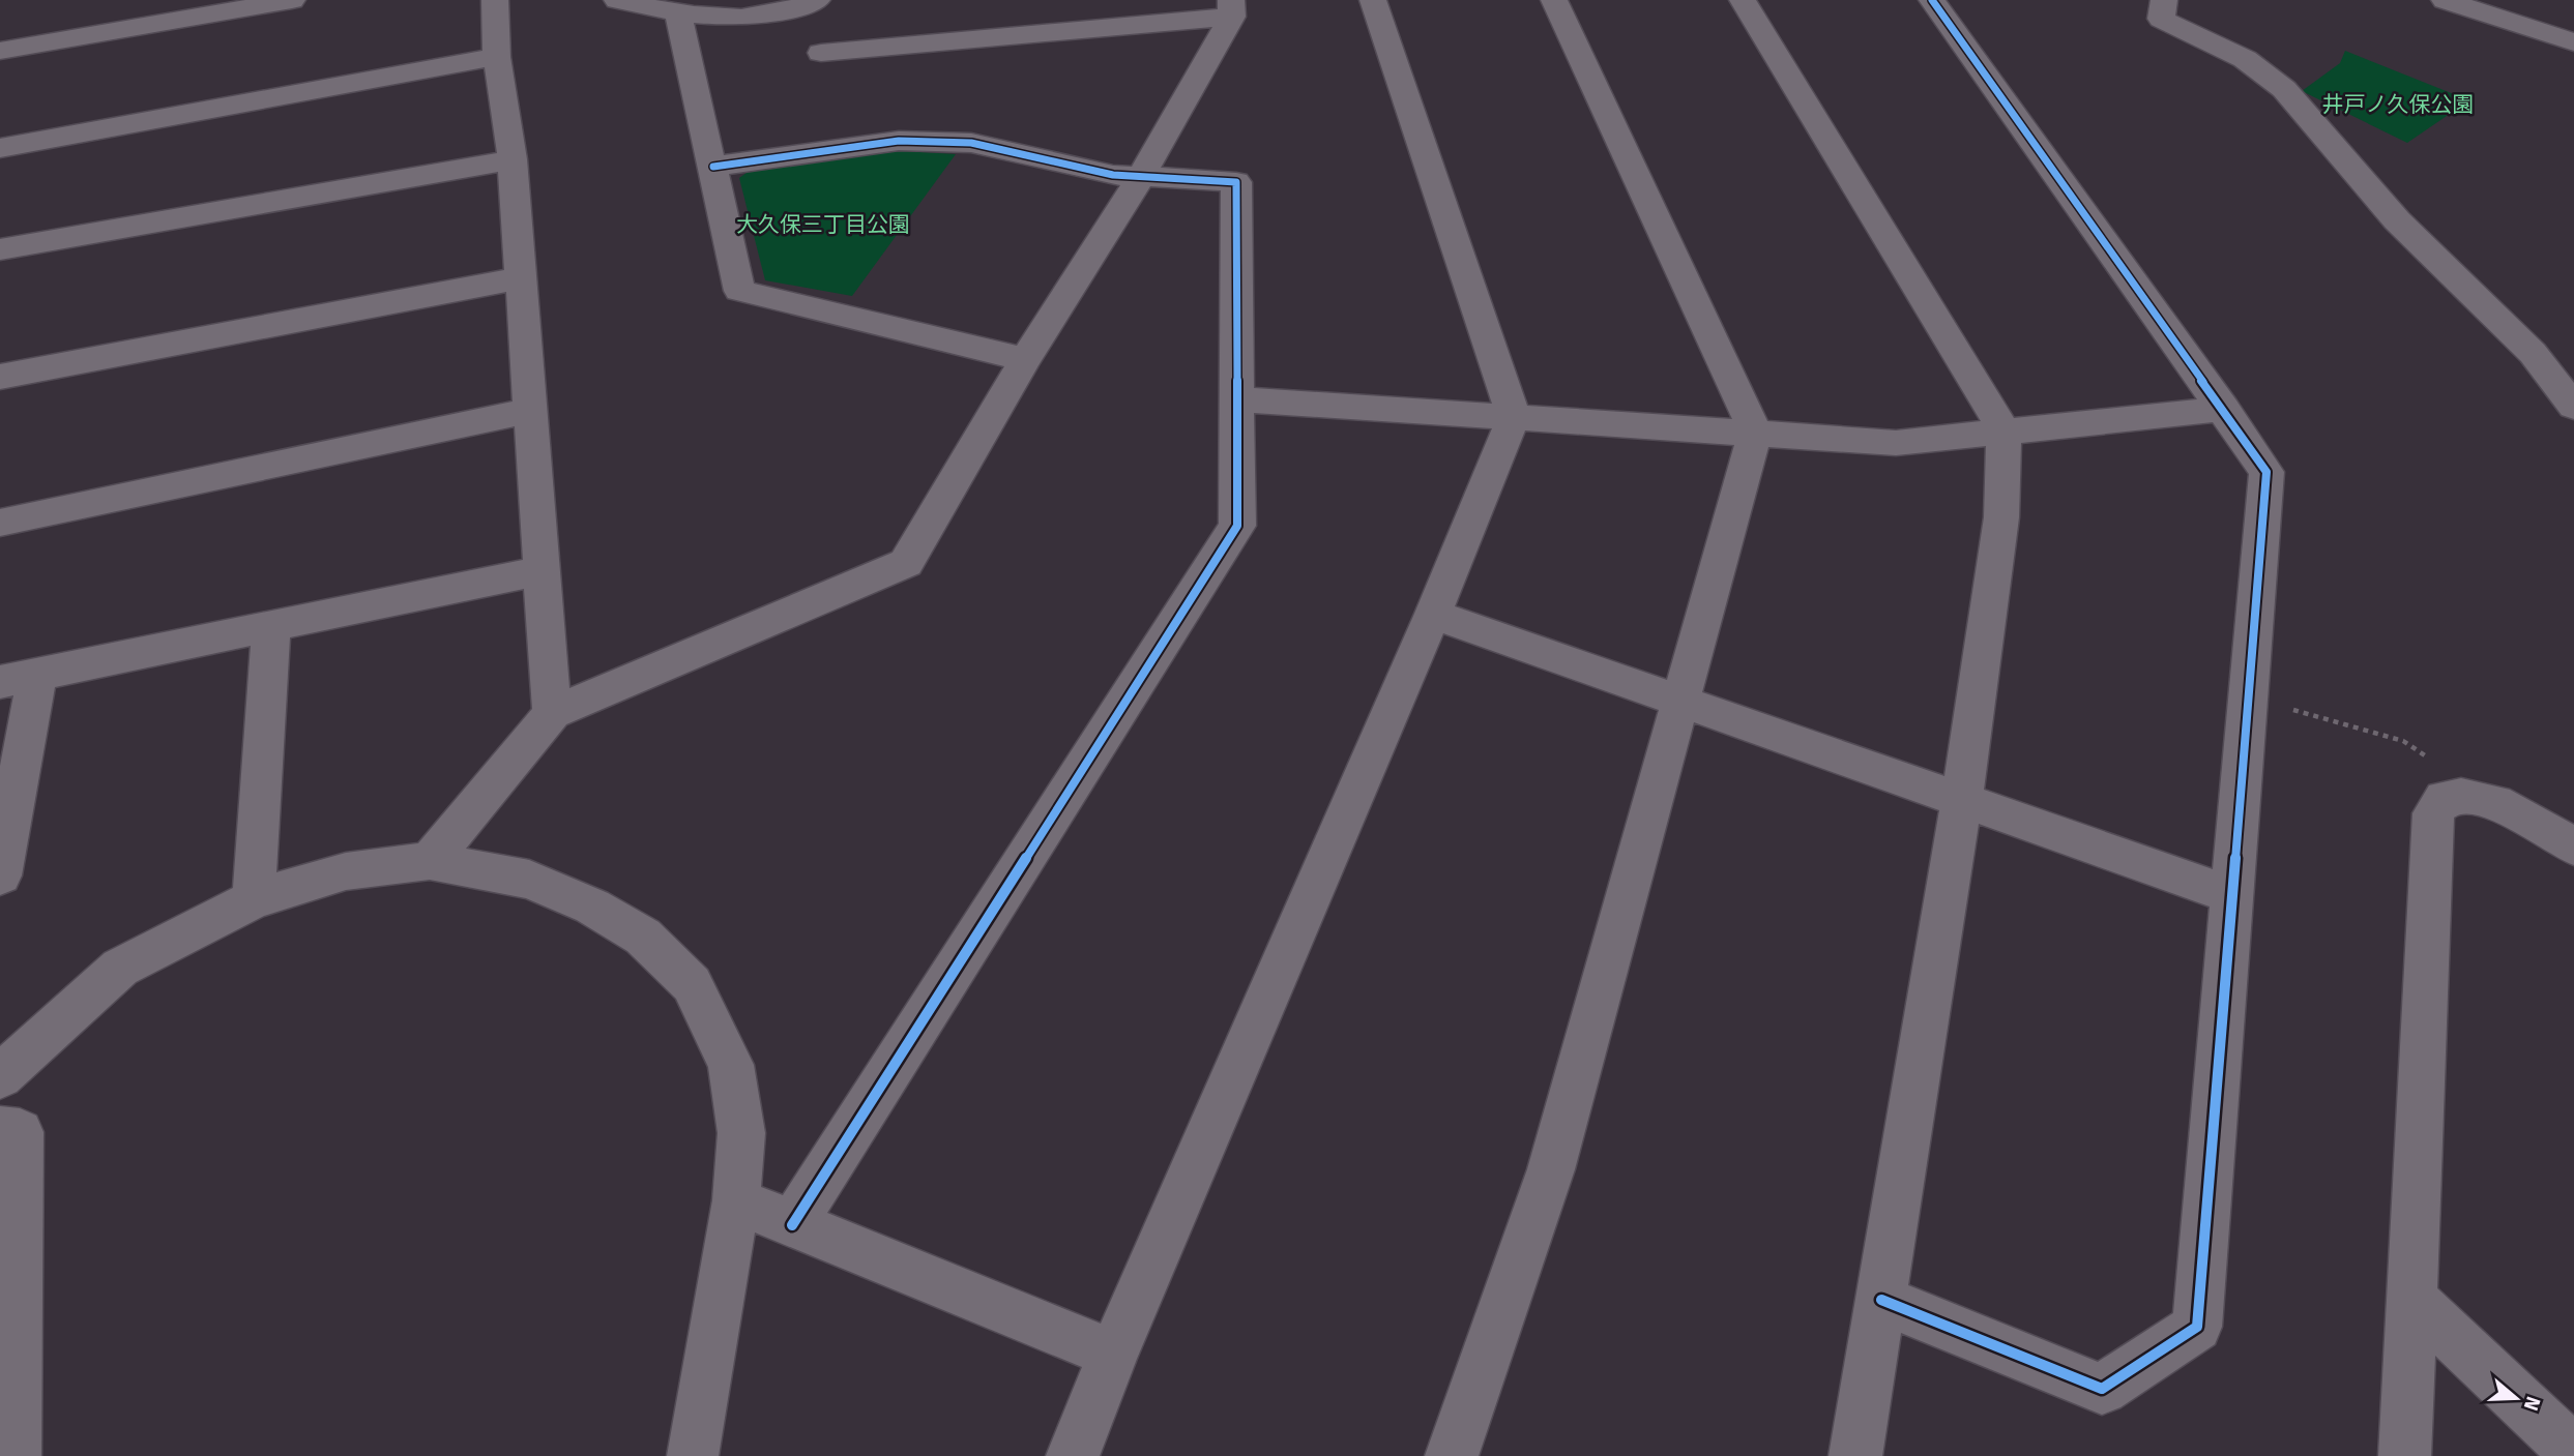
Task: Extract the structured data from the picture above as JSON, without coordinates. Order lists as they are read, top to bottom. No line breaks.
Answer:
{"parks":["井戸ノ久保公園","大久保三丁目公園"],"north":"right"}
